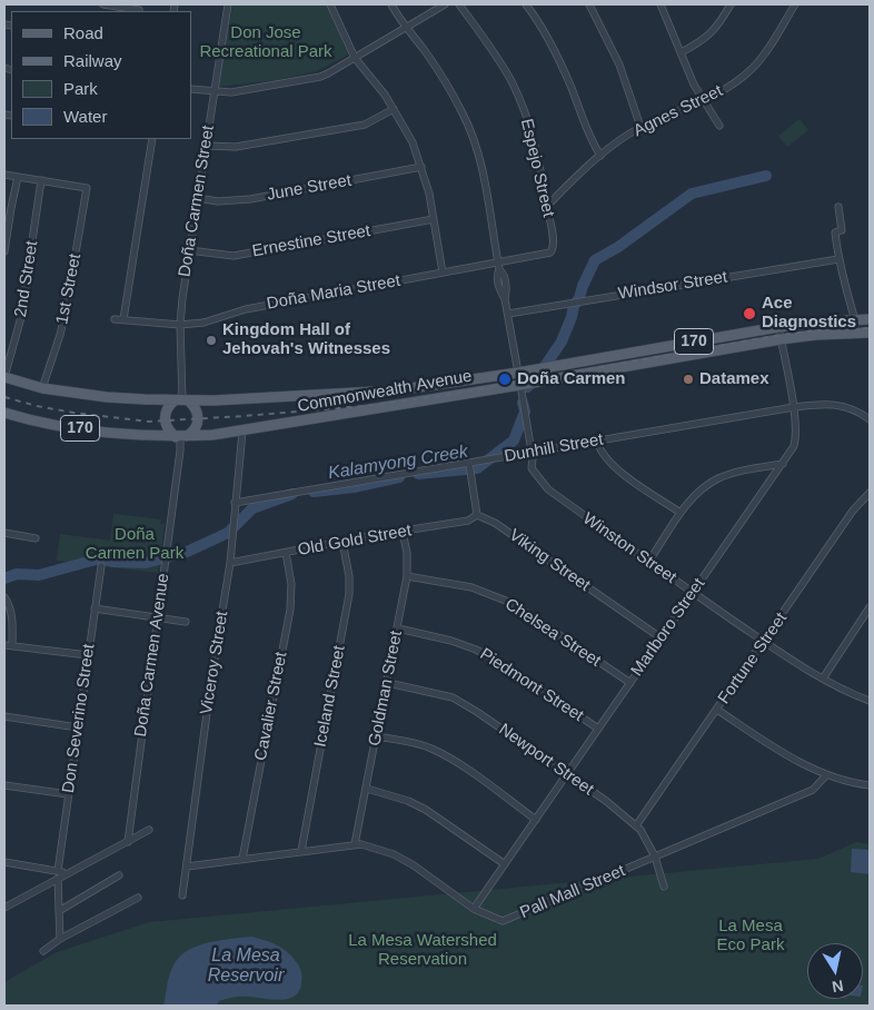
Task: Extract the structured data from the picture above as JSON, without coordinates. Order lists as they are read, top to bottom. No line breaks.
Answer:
{"streets":{"main road":["170","Commonwealth Avenue"],"street":["Agnes Street","Espejo Street","June Street","Doña Carmen Street","Ernestine Street","2nd Street","Windsor Street","1st Street","Doña Maria Street","Dunhill Street","Old Gold Street","Winston Street","Viking Street","Marlboro Street","Chelsea Street","Doña Carmen Avenue","Fortune Street","Viceroy Street","Piedmont Street","Goldman Street","Iceland Street","Cavalier Street","Don Severino Street","Newport Street","Pall Mall Street"]},"crossings":[["Agnes Street","Espejo Street"],["Espejo Street","Doña Maria Street"],["June Street","Doña Carmen Street"],["Doña Carmen Street","Ernestine Street"],["Doña Carmen Street","Doña Maria Street"],["Doña Carmen Street","Commonwealth Avenue"],["Doña Carmen Street","Doña Carmen Avenue"],["2nd Street","1st Street"],["2nd Street","Commonwealth Avenue"],["1st Street","Commonwealth Avenue"],["Commonwealth Avenue","Winston Street"],["Commonwealth Avenue","Marlboro Street"],["Commonwealth Avenue","Doña Carmen Avenue"],["Commonwealth Avenue","Viceroy Street"],["Dunhill Street","Winston Street"],["Dunhill Street","Marlboro Street"],["Dunhill Street","Viceroy Street"],["Old Gold Street","Viking Street"],["Old Gold Street","Viceroy Street"],["Old Gold Street","Goldman Street"],["Old Gold Street","Iceland Street"],["Old Gold Street","Cavalier Street"],["Winston Street","Marlboro Street"],["Winston Street","Fortune Street"],["Viking Street","Marlboro Street"],["Marlboro Street","Chelsea Street"],["Marlboro Street","Piedmont Street"],["Marlboro Street","Newport Street"],["Marlboro Street","Pall Mall Street"],["Chelsea Street","Goldman Street"],["Fortune Street","Newport Street"],["Viceroy Street","Pall Mall Street"],["Piedmont Street","Goldman Street"],["Goldman Street","Newport Street"],["Goldman Street","Pall Mall Street"],["Iceland Street","Pall Mall Street"],["Cavalier Street","Pall Mall Street"],["Newport Street","Pall Mall Street"]],"water":["Kalamyong Creek","La Mesa Reservoir"],"parks":["Don Jose Recreational Park","Doña Carmen Park","La Mesa Eco Park","La Mesa Watershed Reservation"],"places":["Ace Diagnostics","Kingdom Hall of Jehovah's Witnesses","Doña Carmen","Datamex"],"legend":["Road","Railway","Park","Water"],"north":"bottom"}
